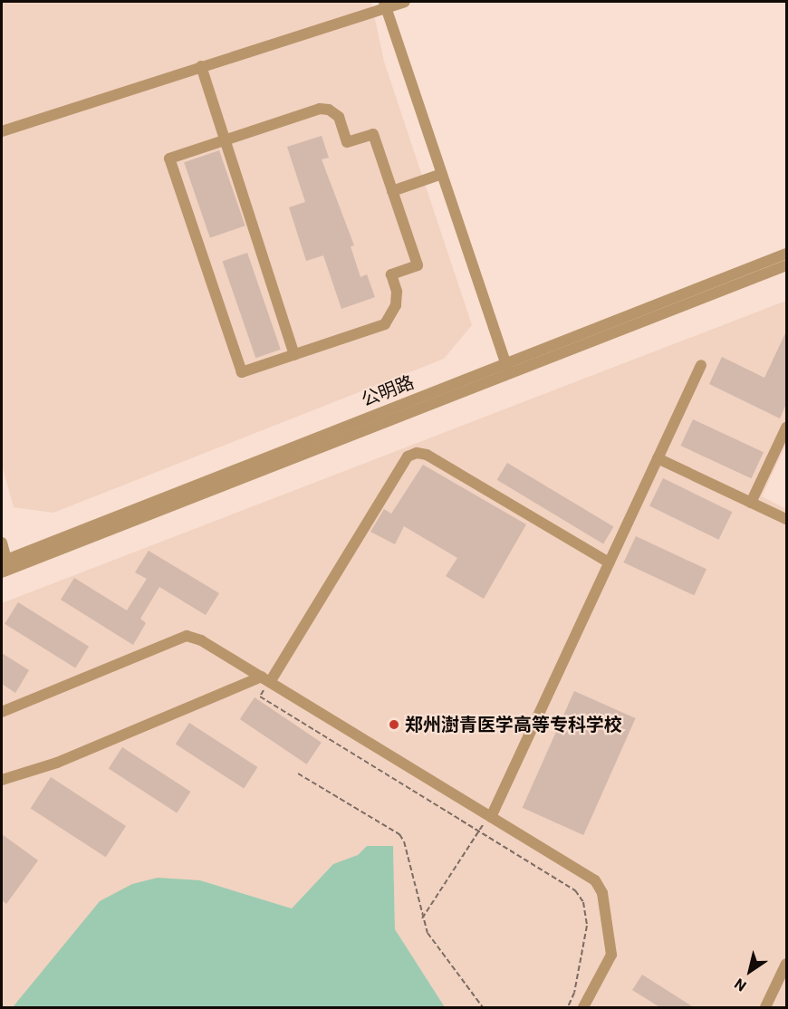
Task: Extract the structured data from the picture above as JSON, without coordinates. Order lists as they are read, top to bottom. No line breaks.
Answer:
{"streets":{"street":["公明路"]},"places":["郑州澍青医学高等专科学校"],"north":"bottom left"}
